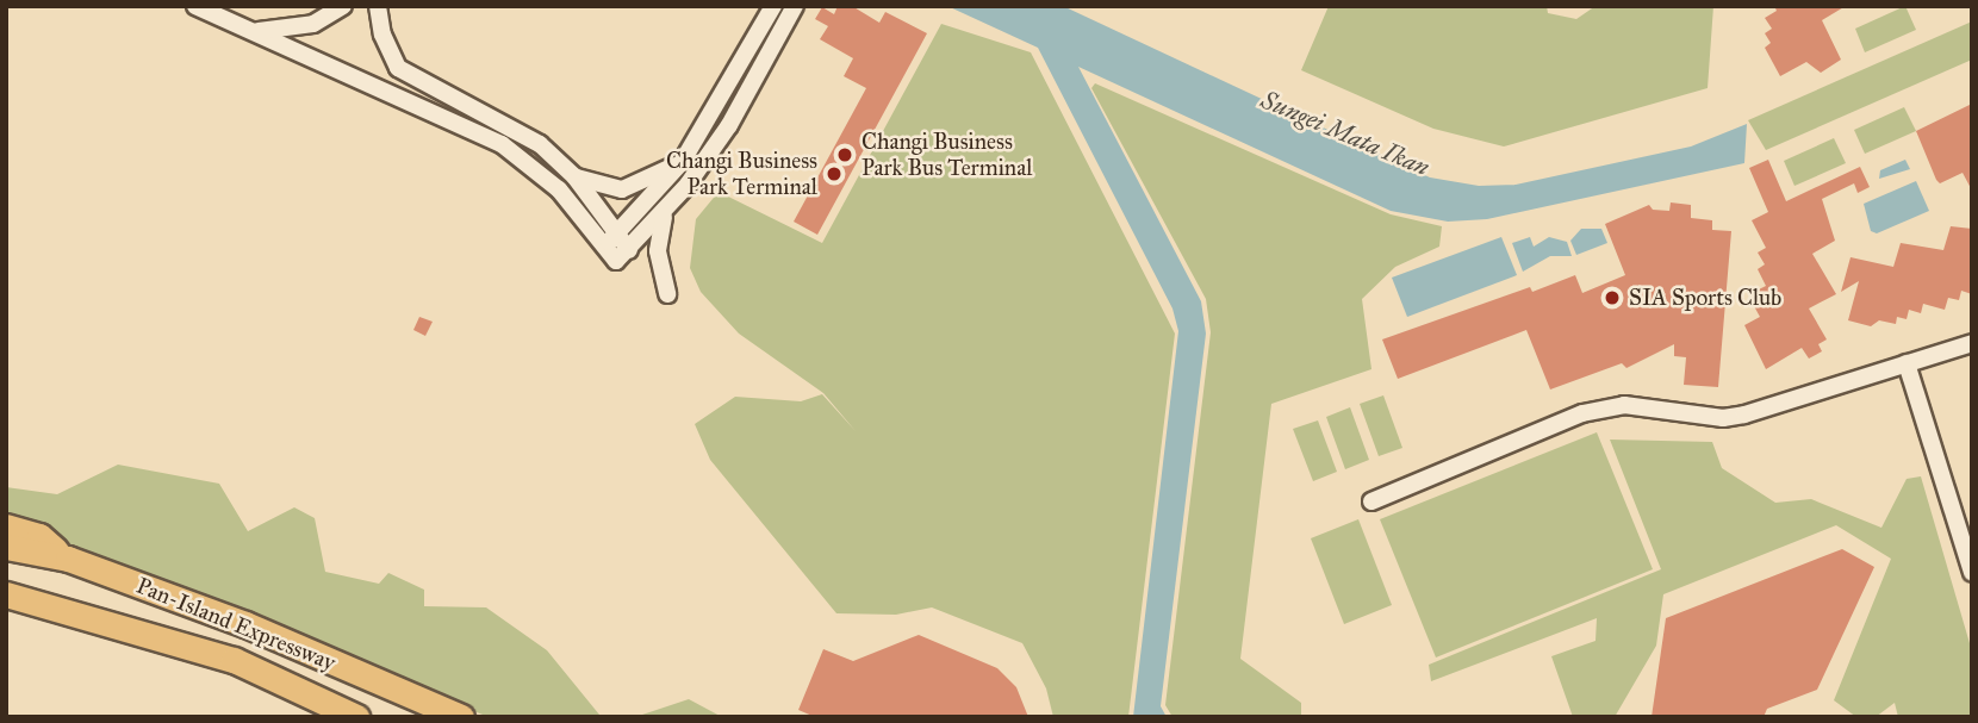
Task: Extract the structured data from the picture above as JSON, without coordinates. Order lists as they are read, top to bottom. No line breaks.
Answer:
{"streets":{"highway":["Pan-Island Expressway"]},"water":["Sungei Mata Ikan"],"places":["Changi Business Park Bus Terminal","Changi Business Park Terminal","SIA Sports Club"]}
